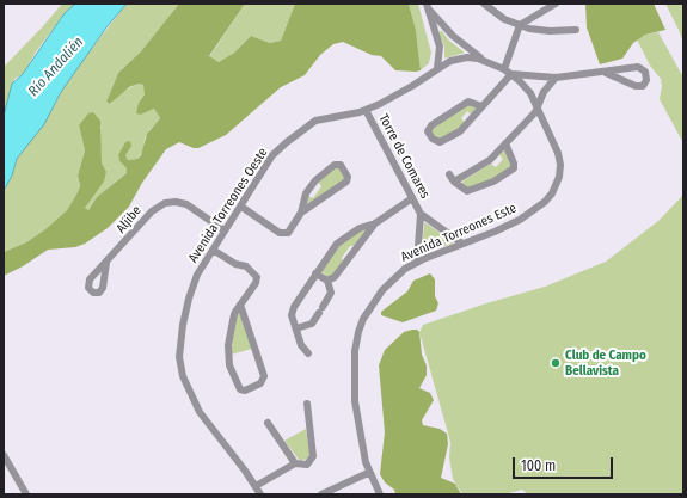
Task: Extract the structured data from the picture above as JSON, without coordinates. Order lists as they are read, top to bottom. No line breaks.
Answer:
{"streets":{"street":["Torre de Comares","Avenida Torreones Oeste","Aljibe","Avenida Torreones Este"]},"crossings":[["Torre de Comares","Avenida Torreones Oeste"],["Torre de Comares","Avenida Torreones Este"],["Avenida Torreones Oeste","Aljibe"],["Avenida Torreones Oeste","Avenida Torreones Este"]],"water":["Río Andalién"],"places":["Club de Campo Bellavista"],"scale_bar":"100 m"}
